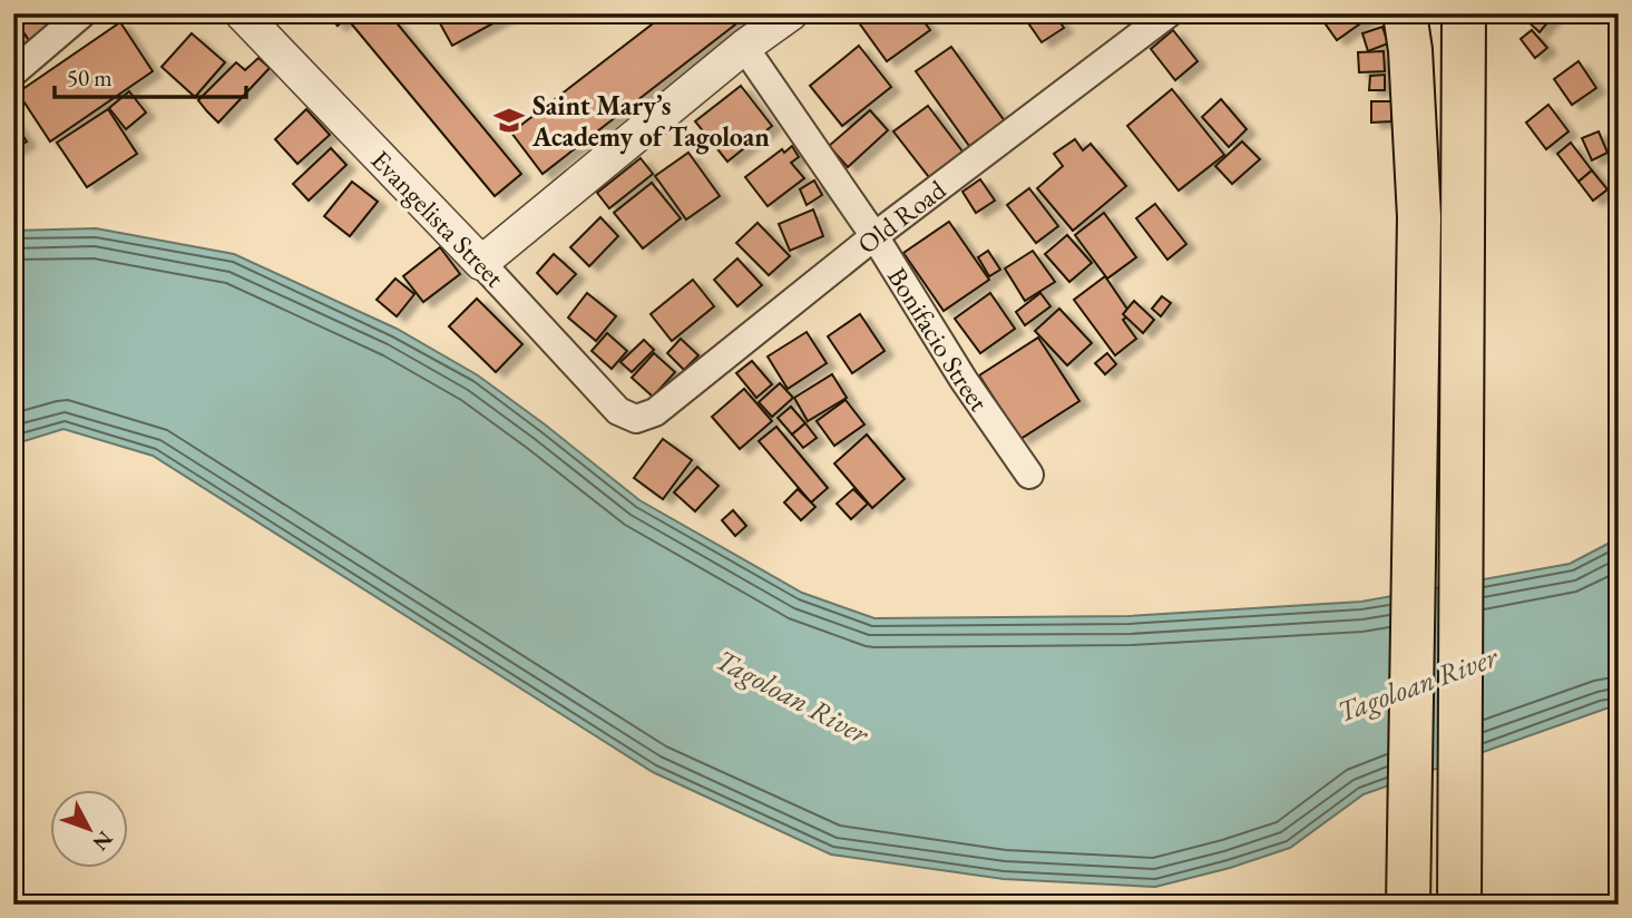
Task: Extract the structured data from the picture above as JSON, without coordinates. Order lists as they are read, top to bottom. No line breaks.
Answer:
{"streets":{"street":["Old Road","Evangelista Street","Bonifacio Street"]},"crossings":[["Old Road","Evangelista Street"],["Old Road","Bonifacio Street"]],"water":["Tagoloan River"],"places":{"school or university":["Saint Mary’s Academy of Tagoloan"]},"scale_bar":"50 m","north":"bottom right"}
